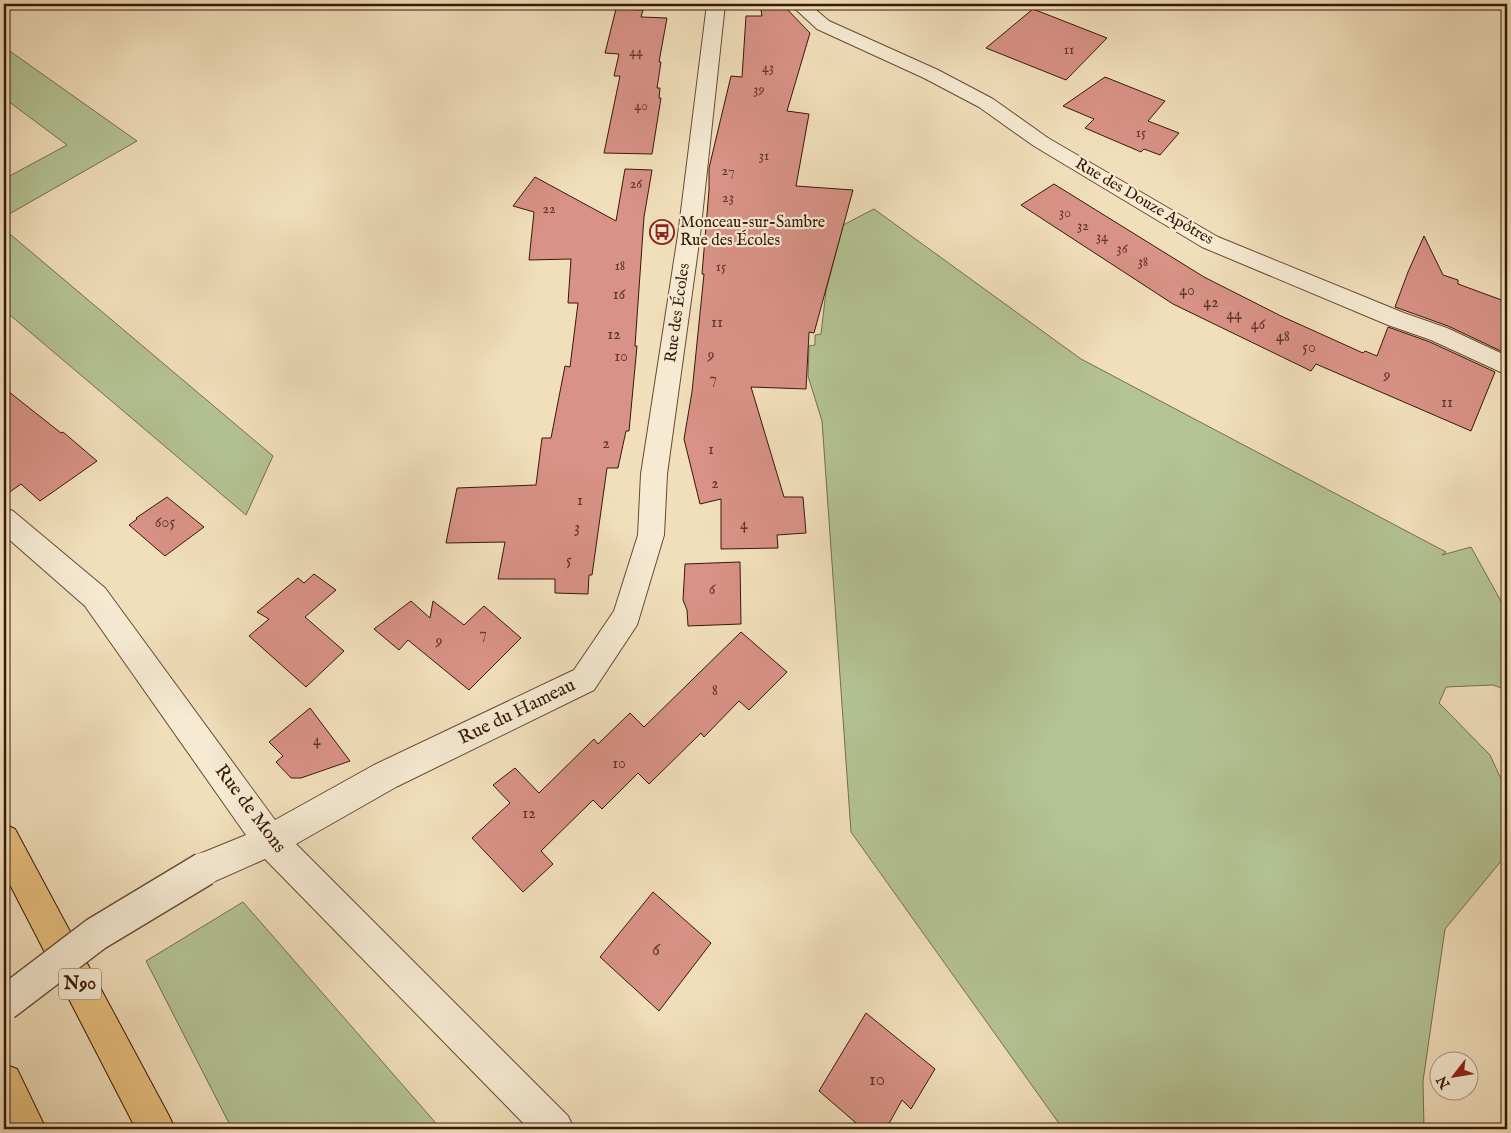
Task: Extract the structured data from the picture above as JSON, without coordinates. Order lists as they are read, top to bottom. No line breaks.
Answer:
{"streets":{"highway":["N90"],"street":["Rue des Douze Apôtres","Rue des Écoles","Rue du Hameau","Rue de Mons"]},"crossings":[["Rue des Écoles","Rue du Hameau"],["Rue du Hameau","Rue de Mons"]],"places":{"bus stop":["Monceau-sur-Sambre Rue des Écoles"]},"house_numbers":["11","44","43","39","40","15","31","27","26","23","22","30","32","34","36","38","18","15","40","16","42","44","11","46","12","48","50","9","10","9","7","11","2","1","2","1","605","4","3","5","6","7","9","8","4","10","12","6","10"],"north":"bottom left"}
